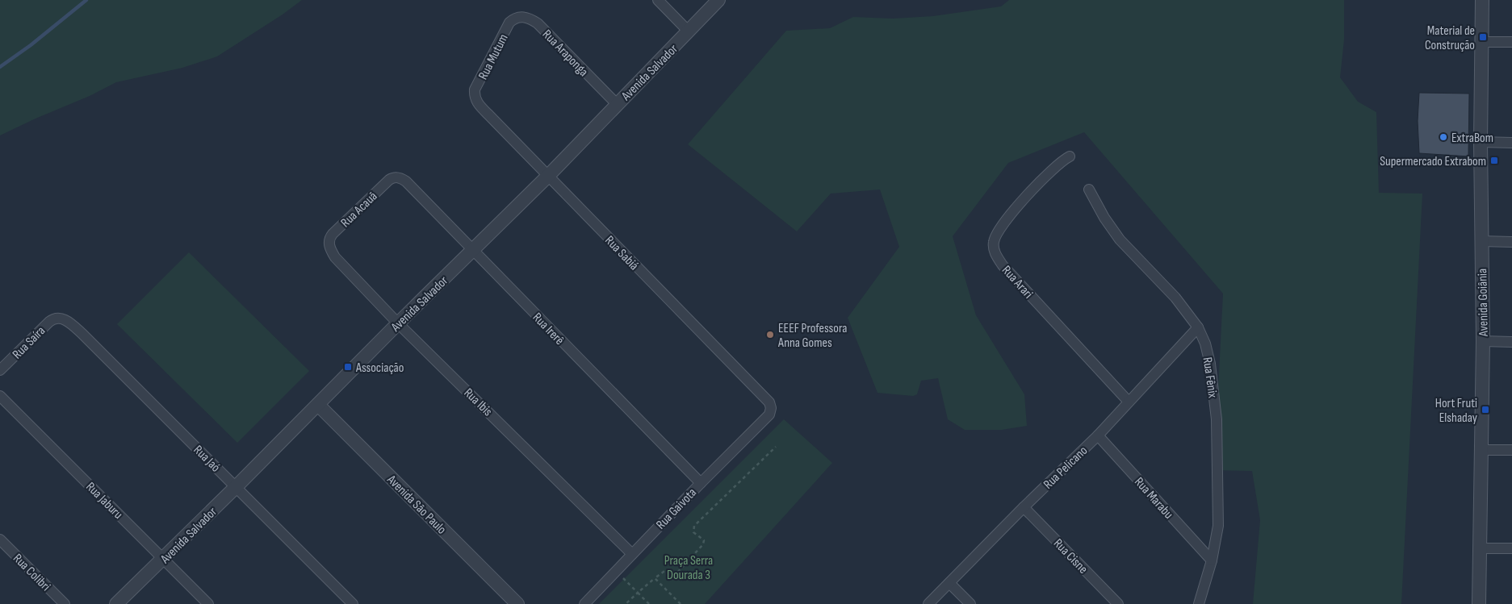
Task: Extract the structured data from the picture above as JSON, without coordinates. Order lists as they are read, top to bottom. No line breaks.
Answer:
{"streets":{"street":["Rua Araponga","Rua Mutum","Avenida Salvador","Rua Acauã","Rua Sabiá","Rua Arari","Avenida Goiânia","Rua Irerê","Rua Saíra","Rua Fênix","Rua Ibis","Rua Jaó","Rua Pelicano","Rua Marabu","Rua Jaburu","Avenida São Paulo","Rua Gaivota","Rua Cisne","Rua Colibri"]},"crossings":[["Rua Araponga","Rua Mutum"],["Rua Araponga","Avenida Salvador"],["Rua Mutum","Rua Sabiá"],["Avenida Salvador","Rua Sabiá"],["Avenida Salvador","Rua Irerê"],["Avenida Salvador","Rua Ibis"],["Avenida Salvador","Rua Jaó"],["Avenida Salvador","Rua Jaburu"],["Avenida Salvador","Avenida São Paulo"],["Rua Acauã","Rua Irerê"],["Rua Acauã","Rua Ibis"],["Rua Sabiá","Rua Gaivota"],["Rua Arari","Rua Pelicano"],["Rua Irerê","Rua Gaivota"],["Rua Saíra","Rua Jaó"],["Rua Fênix","Rua Pelicano"],["Rua Fênix","Rua Marabu"],["Rua Ibis","Rua Gaivota"],["Rua Pelicano","Rua Marabu"],["Rua Pelicano","Rua Cisne"]],"parks":["Praça Serra Dourada 3"],"places":{"transit":["Material de Construção","Supermercado Extrabom","Associação","Hort Fruti Elshaday"],"other":["ExtraBom","EEEF Professora Anna Gomes"]}}
